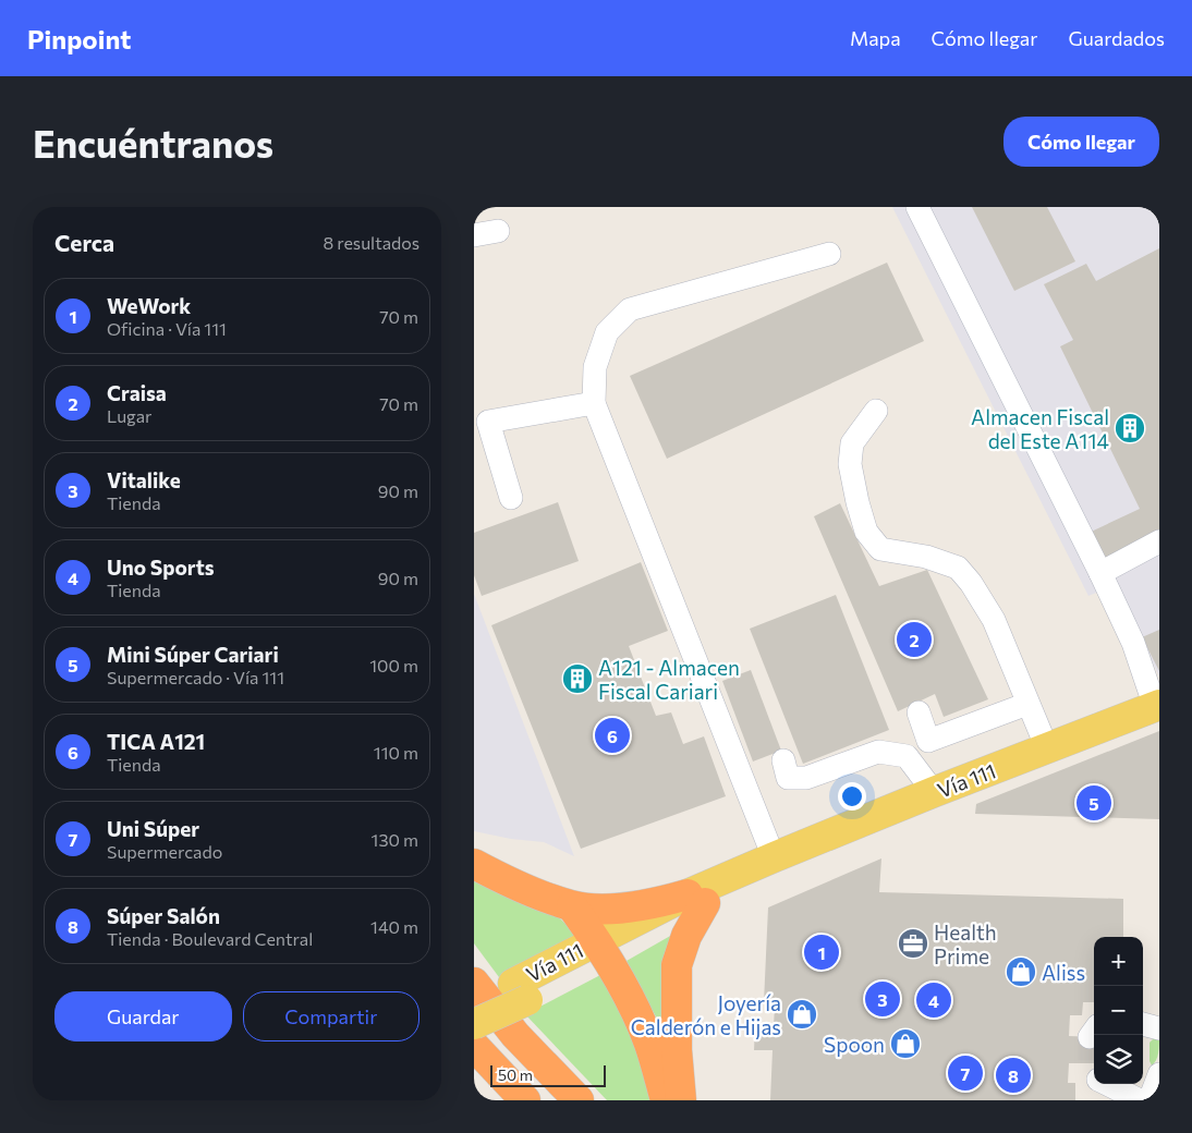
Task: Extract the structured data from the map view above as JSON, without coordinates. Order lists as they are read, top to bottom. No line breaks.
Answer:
{"streets":{"main road":["Vía 111"]},"places":{"building":["Almacen Fiscal del Este A114","A121 - Almacen Fiscal Cariari"],"office":["Health Prime"],"shop":["Aliss","Joyería Calderón e Hijas","Spoon"]},"scale_bar":"50 m","page":{"header":"Pinpoint","nav":["Mapa","Cómo llegar","Guardados"],"buttons":["Cómo llegar",["Guardar","Compartir"]],"title":"Encuéntranos","heading":["Cerca","8 resultados"],"list":[{"mark":"1","name":"WeWork","note":"Oficina · Vía 111","value":"70 m"},{"mark":"2","name":"Craisa","note":"Lugar","value":"70 m"},{"mark":"3","name":"Vitalike","note":"Tienda","value":"90 m"},{"mark":"4","name":"Uno Sports","note":"Tienda","value":"90 m"},{"mark":"5","name":"Mini Súper Cariari","note":"Supermercado · Vía 111","value":"100 m"},{"mark":"6","name":"TICA A121","note":"Tienda","value":"110 m"},{"mark":"7","name":"Uni Súper","note":"Supermercado","value":"130 m"},{"mark":"8","name":"Súper Salón","note":"Tienda · Boulevard Central","value":"140 m"}],"pins":["2","6","5","1","3","4","7","8"],"map_buttons":["+","−"],"scale":"50 m"}}
